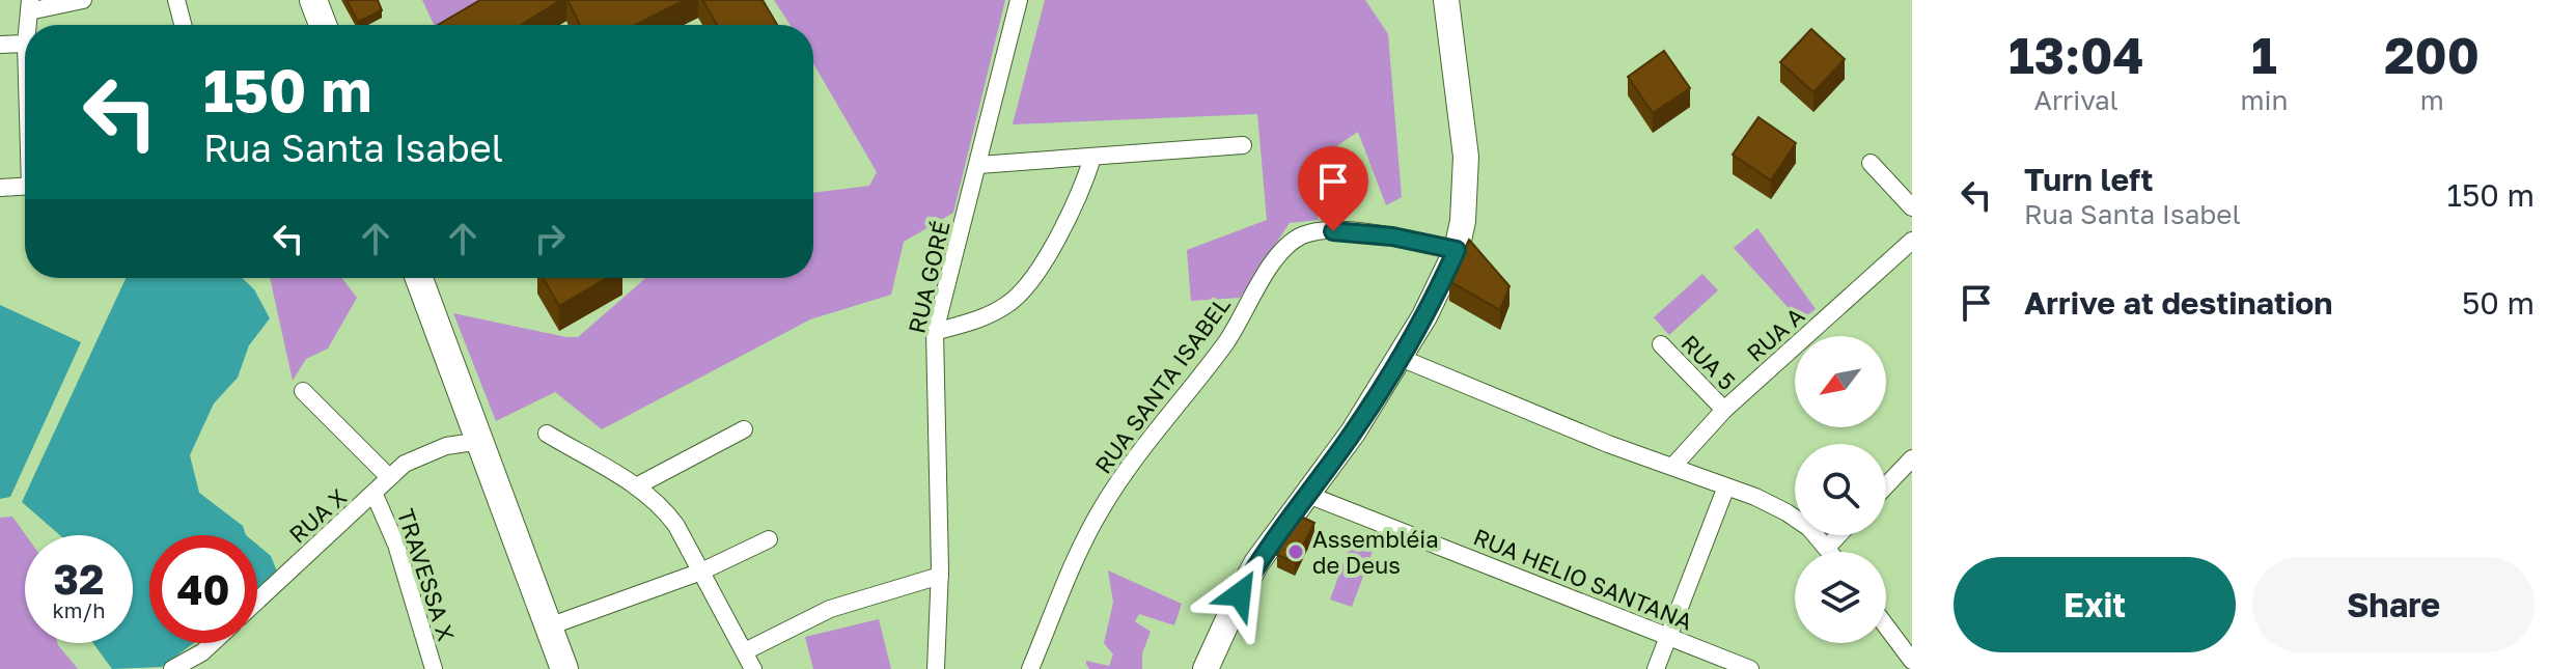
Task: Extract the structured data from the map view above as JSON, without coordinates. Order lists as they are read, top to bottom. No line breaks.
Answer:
{"streets":{"street":["RUA GORÉ","RUA A","RUA 5","RUA SANTA ISABEL","RUA X","TRAVESSA X","RUA HELIO SANTANA"]},"crossings":[["RUA A","RUA 5"],["RUA X","TRAVESSA X"]],"places":["Assembléia de Deus"],"north":"bottom left","page":{"eta":["13:04","Arrival","1","min","200","m"],"turn":["150 m","Rua Santa Isabel"],"list":[{"name":"Turn left","note":"Rua Santa Isabel","value":"150 m"},{"name":"Arrive at destination","value":"50 m"}],"speed":"32 km/h","limit":"40","buttons":["Exit","Share"]}}
